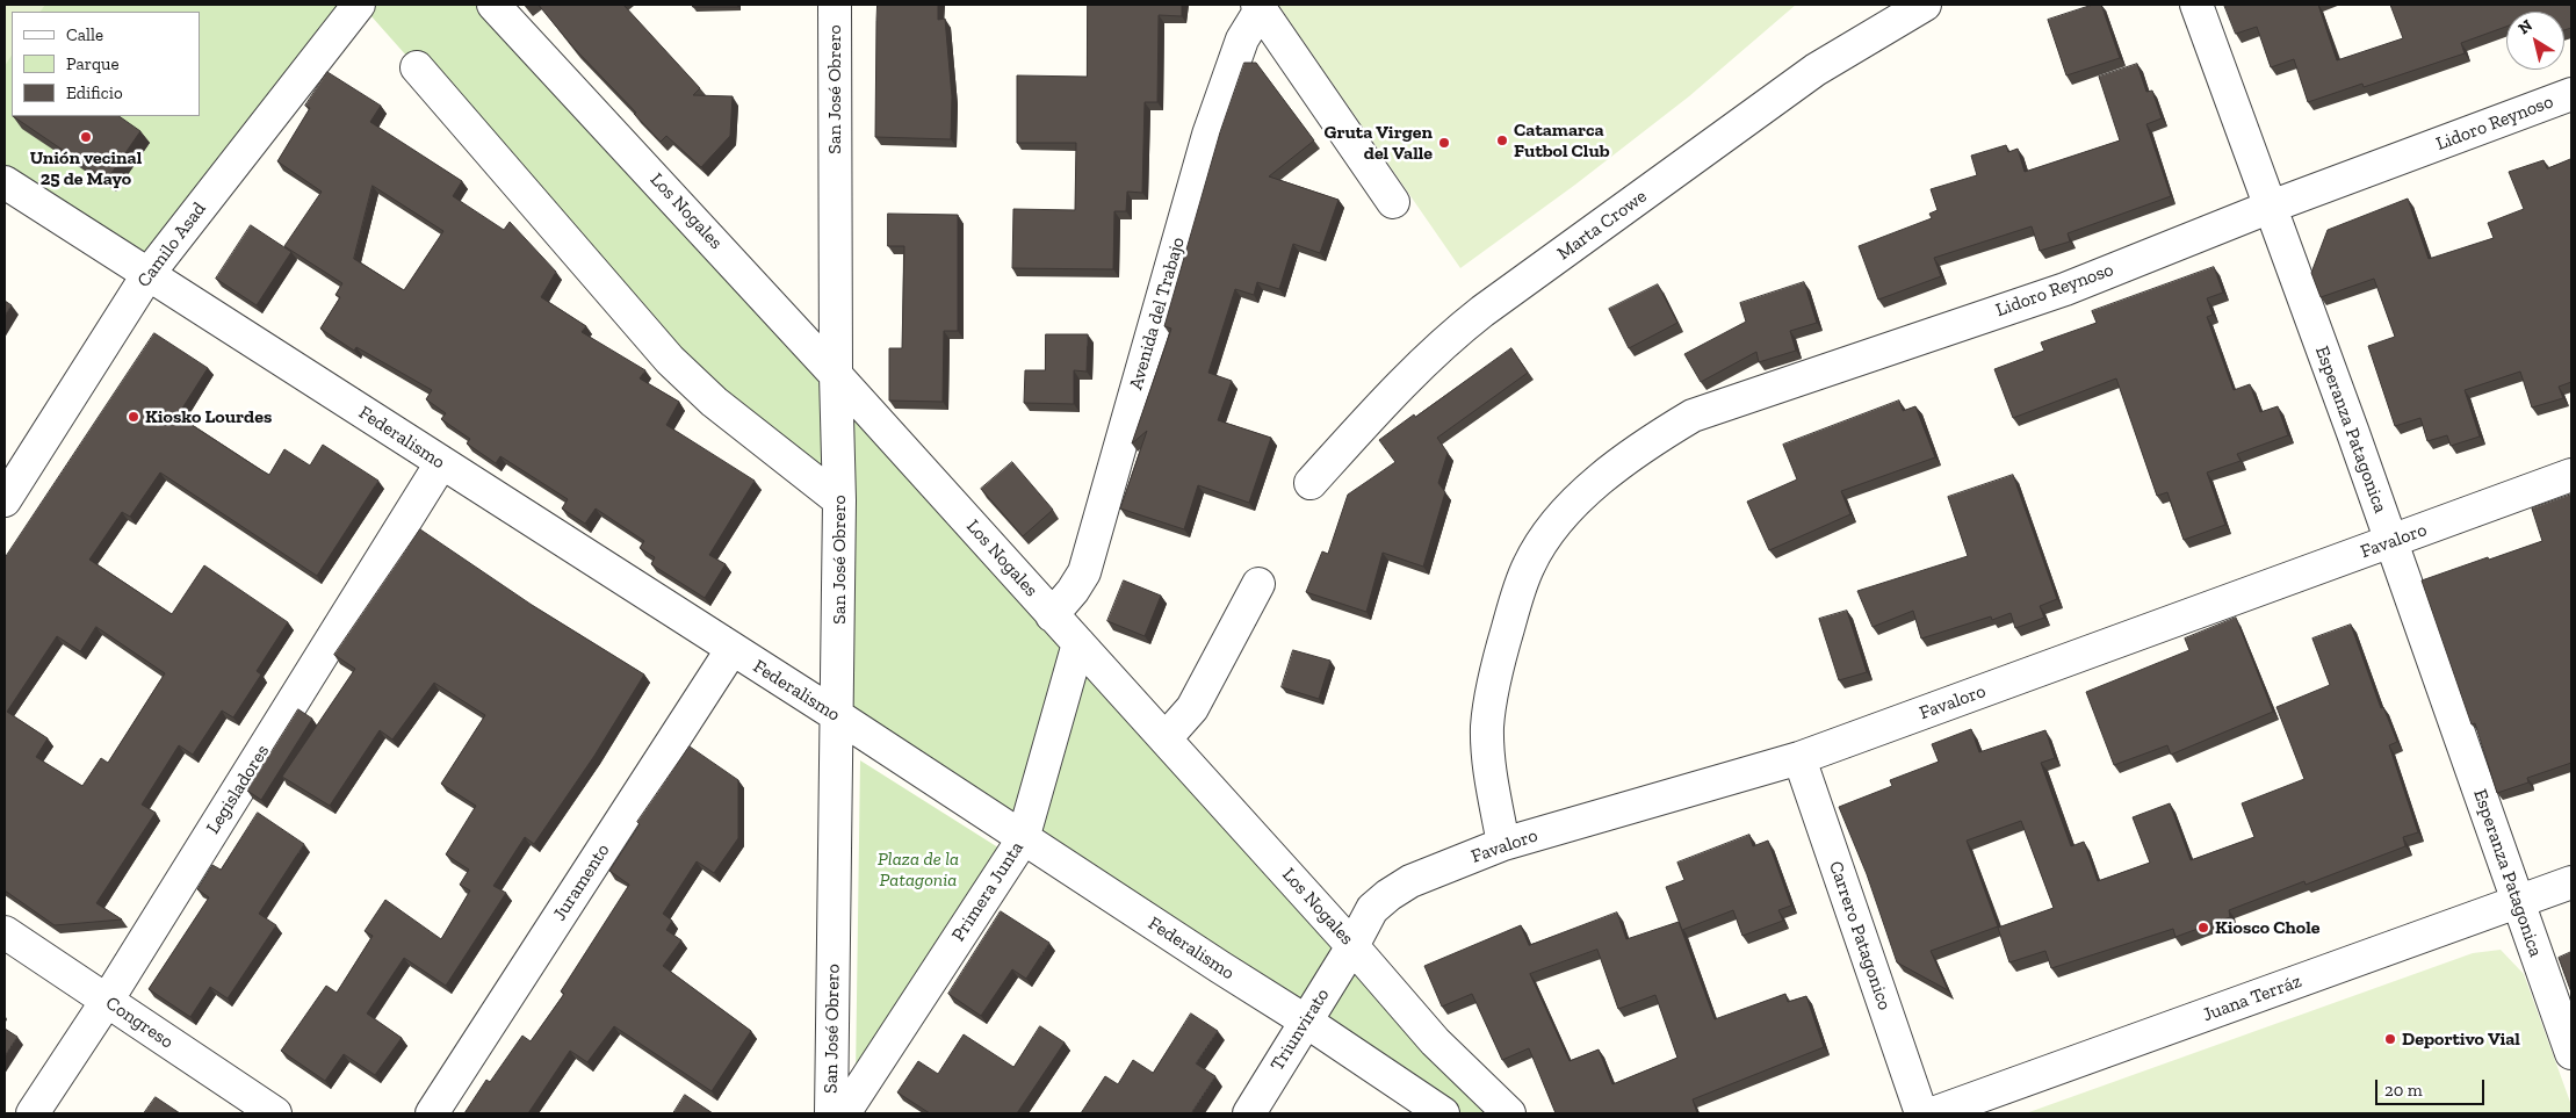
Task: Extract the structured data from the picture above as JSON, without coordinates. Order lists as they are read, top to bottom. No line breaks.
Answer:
{"streets":{"street":["San José Obrero","Lidoro Reynoso","Los Nogales","Marta Crowe","Camilo Asad","Avenida del Trabajo","Esperanza Patagonica","Federalismo","Favaloro","Legisladores","Juramento","Primera Junta","Carrero Patagonico","Juana Terráz","Congreso","Triunvirato"]},"crossings":[["San José Obrero","Los Nogales"],["San José Obrero","Federalismo"],["Lidoro Reynoso","Esperanza Patagonica"],["Lidoro Reynoso","Favaloro"],["Los Nogales","Avenida del Trabajo"],["Los Nogales","Favaloro"],["Los Nogales","Primera Junta"],["Los Nogales","Triunvirato"],["Camilo Asad","Federalismo"],["Esperanza Patagonica","Favaloro"],["Esperanza Patagonica","Juana Terráz"],["Federalismo","Legisladores"],["Federalismo","Juramento"],["Federalismo","Primera Junta"],["Federalismo","Triunvirato"],["Favaloro","Carrero Patagonico"],["Favaloro","Triunvirato"],["Legisladores","Congreso"]],"parks":["Plaza de la Patagonia"],"places":["Unión vecinal 25 de Mayo","Catamarca Futbol Club","Gruta Virgen del Valle","Kiosko Lourdes","Kiosco Chole","Deportivo Vial"],"legend":["Calle","Parque","Edificio"],"scale_bar":"20 m","north":"top left"}
